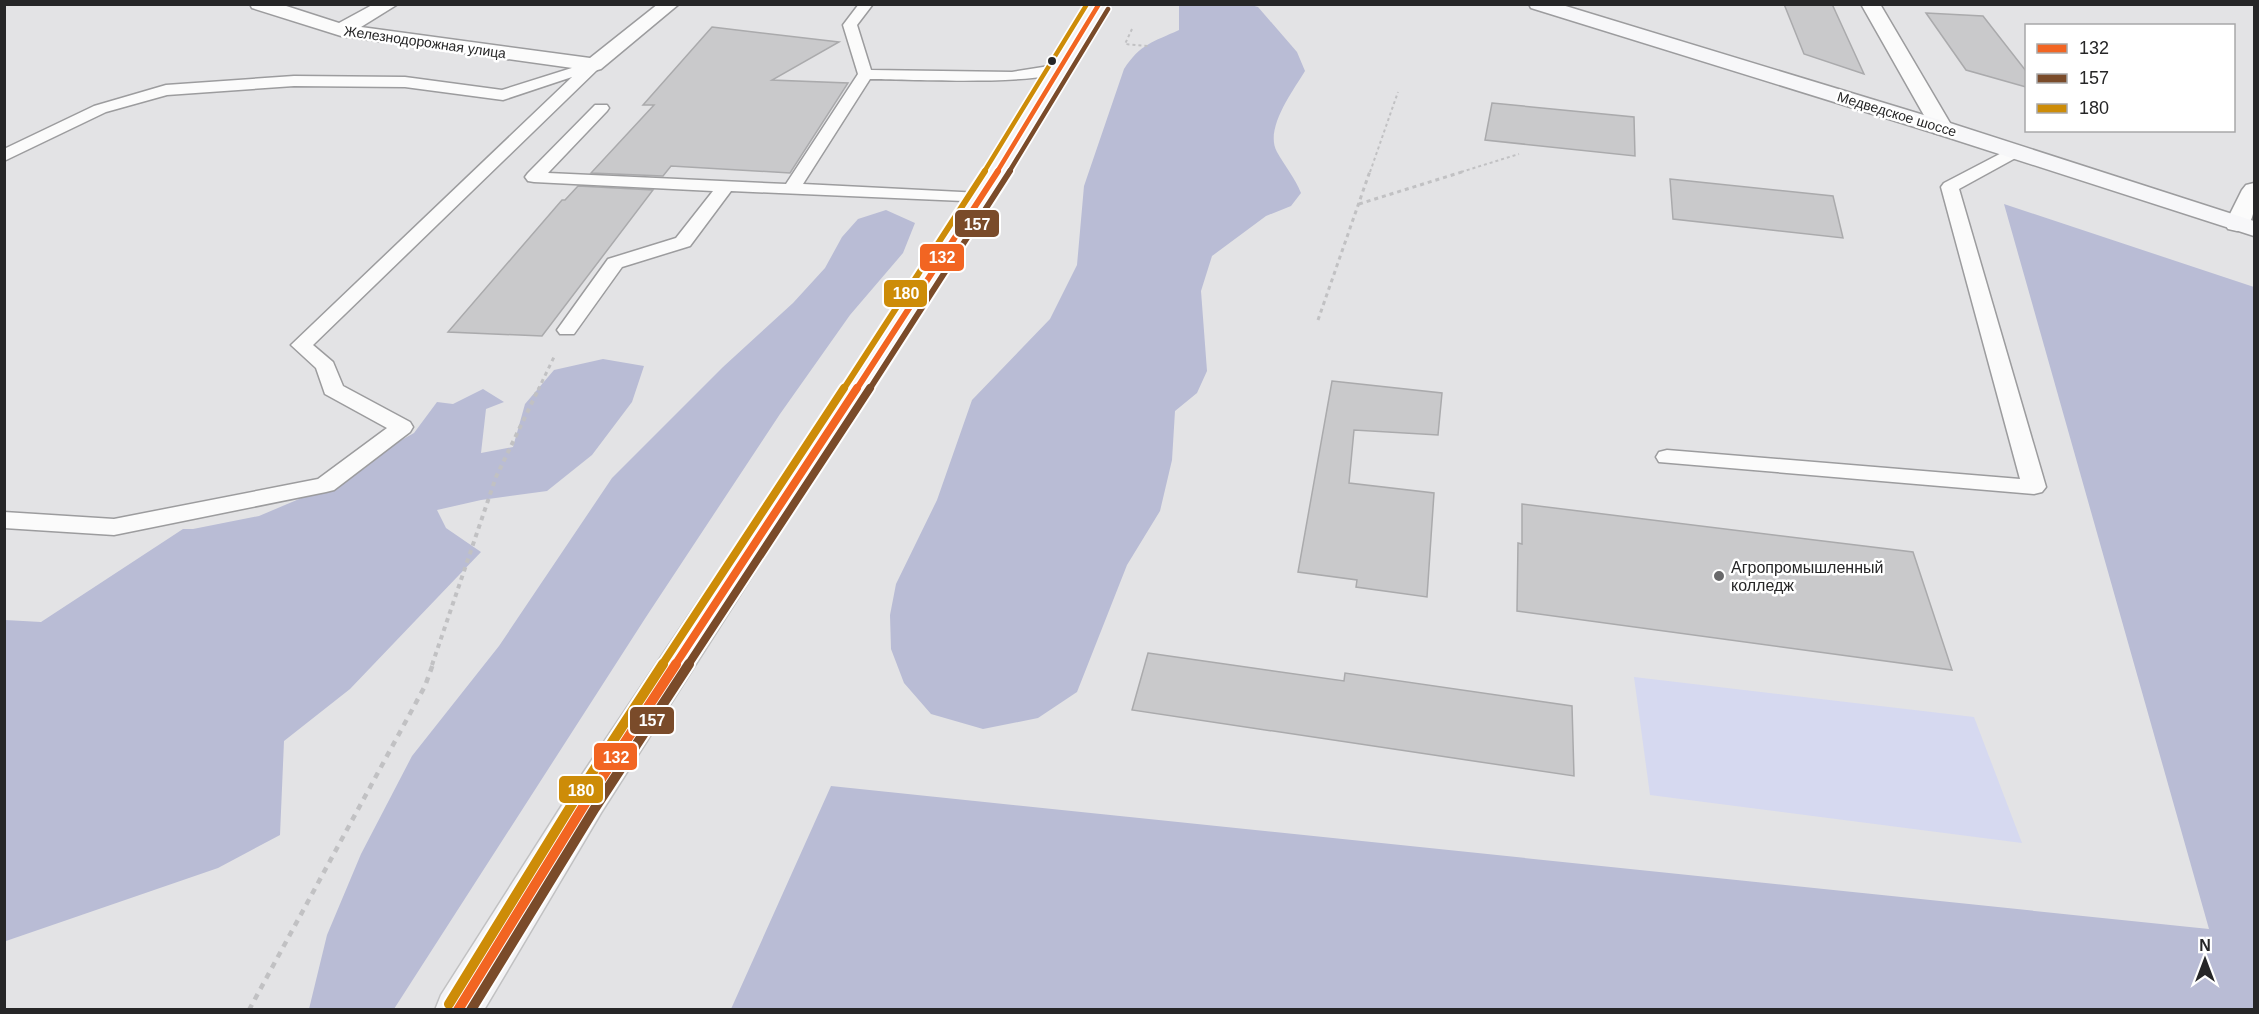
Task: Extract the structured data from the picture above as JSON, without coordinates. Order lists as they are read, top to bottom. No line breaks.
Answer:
{"streets":{"main road":["Медведское шоссе"],"street":["Железнодорожная улица"]},"places":["Агропромышленный колледж"],"lines":["transit line 132","transit line 180","transit line 157"],"legend":["132","157","180"],"north":"top"}
